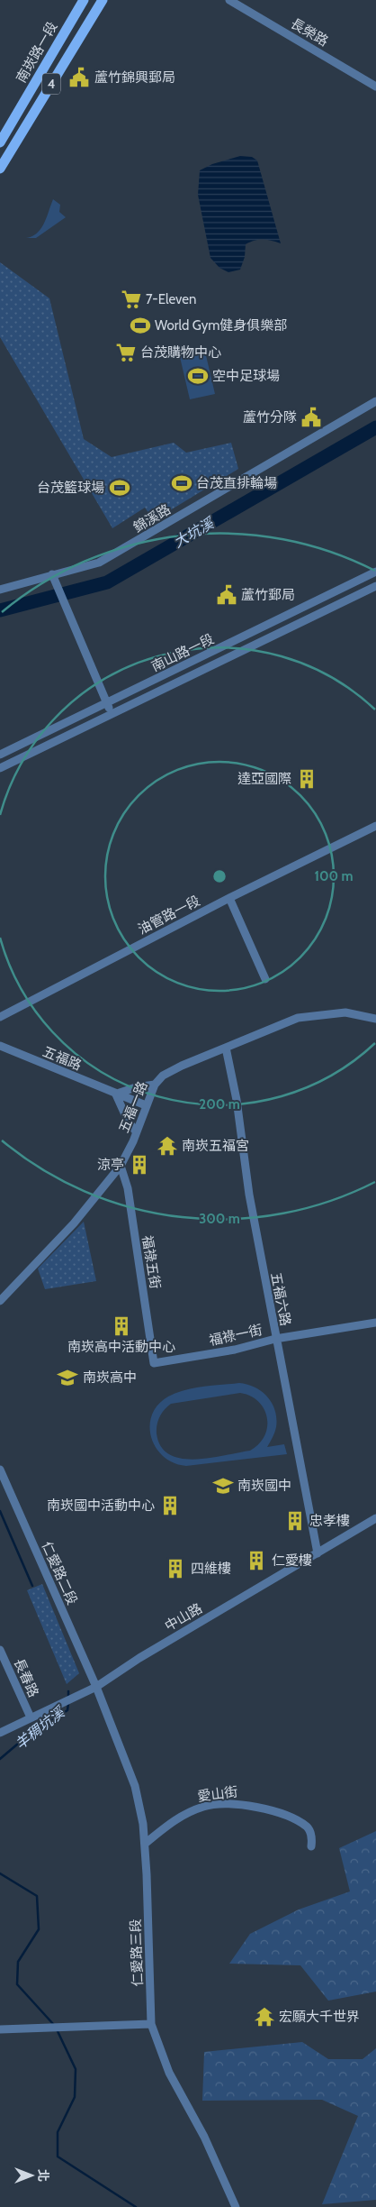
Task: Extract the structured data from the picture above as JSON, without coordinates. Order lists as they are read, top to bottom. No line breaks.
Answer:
{"streets":{"main road":["南崁路一段","4"],"street":["長榮路","錦溪路","南山路一段","油管路一段","五福路","五福一路","福祿五街","五福六路","福祿一街","仁愛路二段","中山路","長春路","愛山街","仁愛路三段"]},"crossings":[["五福路","五福一路"],["五福一路","福祿五街"],["五福一路","五福六路"],["福祿五街","福祿一街"],["五福六路","福祿一街"],["五福六路","中山路"],["仁愛路二段","中山路"],["仁愛路二段","仁愛路三段"],["中山路","長春路"],["中山路","仁愛路三段"],["愛山街","仁愛路三段"]],"water":["大坑溪","羊稠坑溪"],"places":{"public building":["蘆竹錦興郵局","蘆竹分隊","蘆竹郵局"],"supermarket":["7-Eleven","台茂購物中心"],"sports":["World Gym健身俱樂部","空中足球場","台茂直排輪場","台茂籃球場"],"building":["達亞國際","涼亭","南崁高中活動中心","南崁國中活動中心","忠孝樓","仁愛樓","四維樓"],"temple":["南崁五福宮","宏願大千世界"],"school or university":["南崁高中","南崁國中"]},"north":"right","rings":["100 m","200 m","300 m"]}
